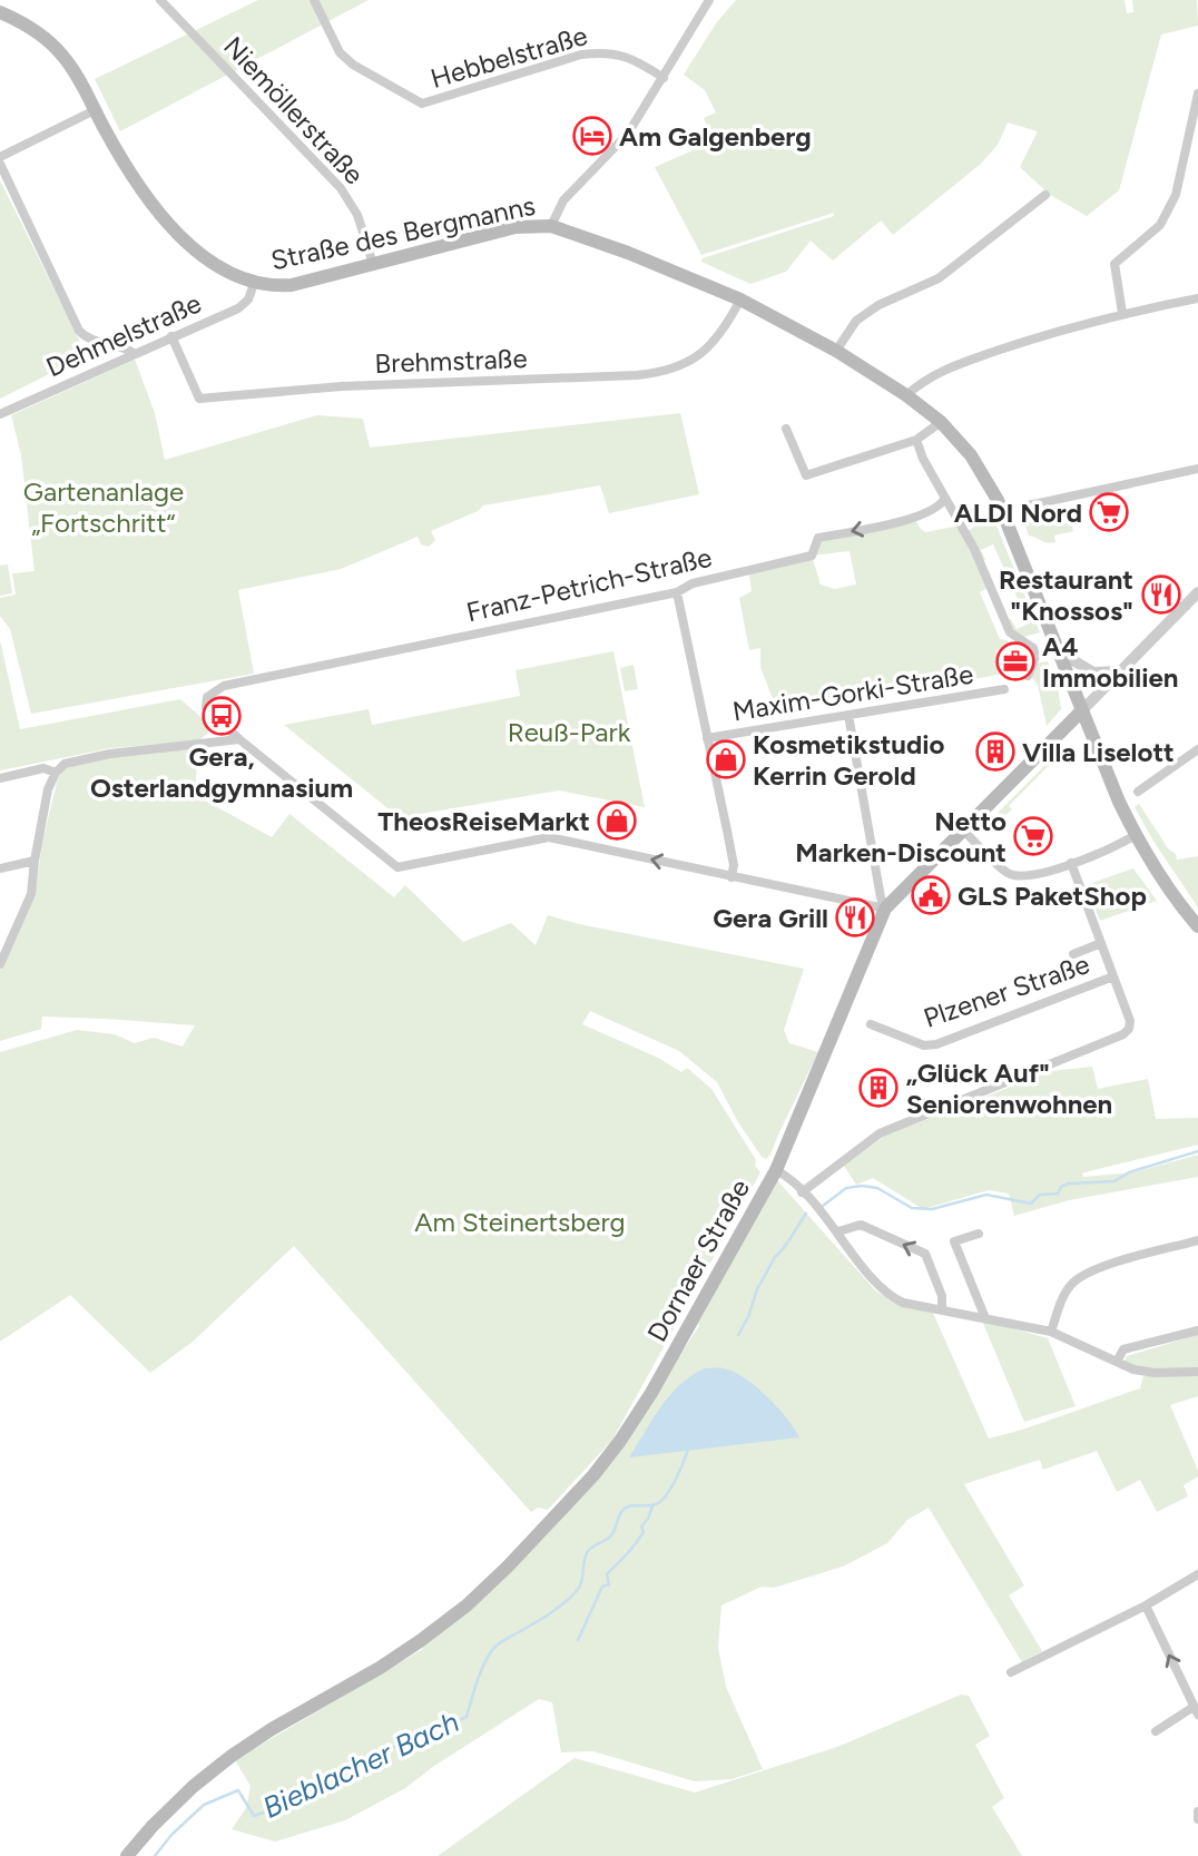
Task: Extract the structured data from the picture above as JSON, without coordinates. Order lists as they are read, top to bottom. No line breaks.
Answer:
{"streets":{"main road":["Straße des Bergmanns","Dornaer Straße"],"street":["Hebbelstraße","Niemöllerstraße","Dehmelstraße","Brehmstraße","Franz-Petrich-Straße","Maxim-Gorki-Straße","Plzener Straße"]},"crossings":[["Niemöllerstraße","Straße des Bergmanns"],["Straße des Bergmanns","Dehmelstraße"],["Straße des Bergmanns","Brehmstraße"],["Straße des Bergmanns","Dornaer Straße"],["Dehmelstraße","Brehmstraße"]],"water":["Bieblacher Bach"],"parks":["Gartenanlage „Fortschritt“","Reuß-Park","Am Steinertsberg"],"places":{"hotel":["Am Galgenberg"],"supermarket":["ALDI Nord","Netto Marken-Discount"],"restaurant":["Restaurant \"Knossos\"","Gera Grill"],"office":["A4 Immobilien"],"bus stop":["Gera, Osterlandgymnasium"],"building":["Villa Liselott","„Glück Auf\" Seniorenwohnen"],"shop":["Kosmetikstudio Kerrin Gerold","TheosReiseMarkt"],"public building":["GLS PaketShop"]}}
